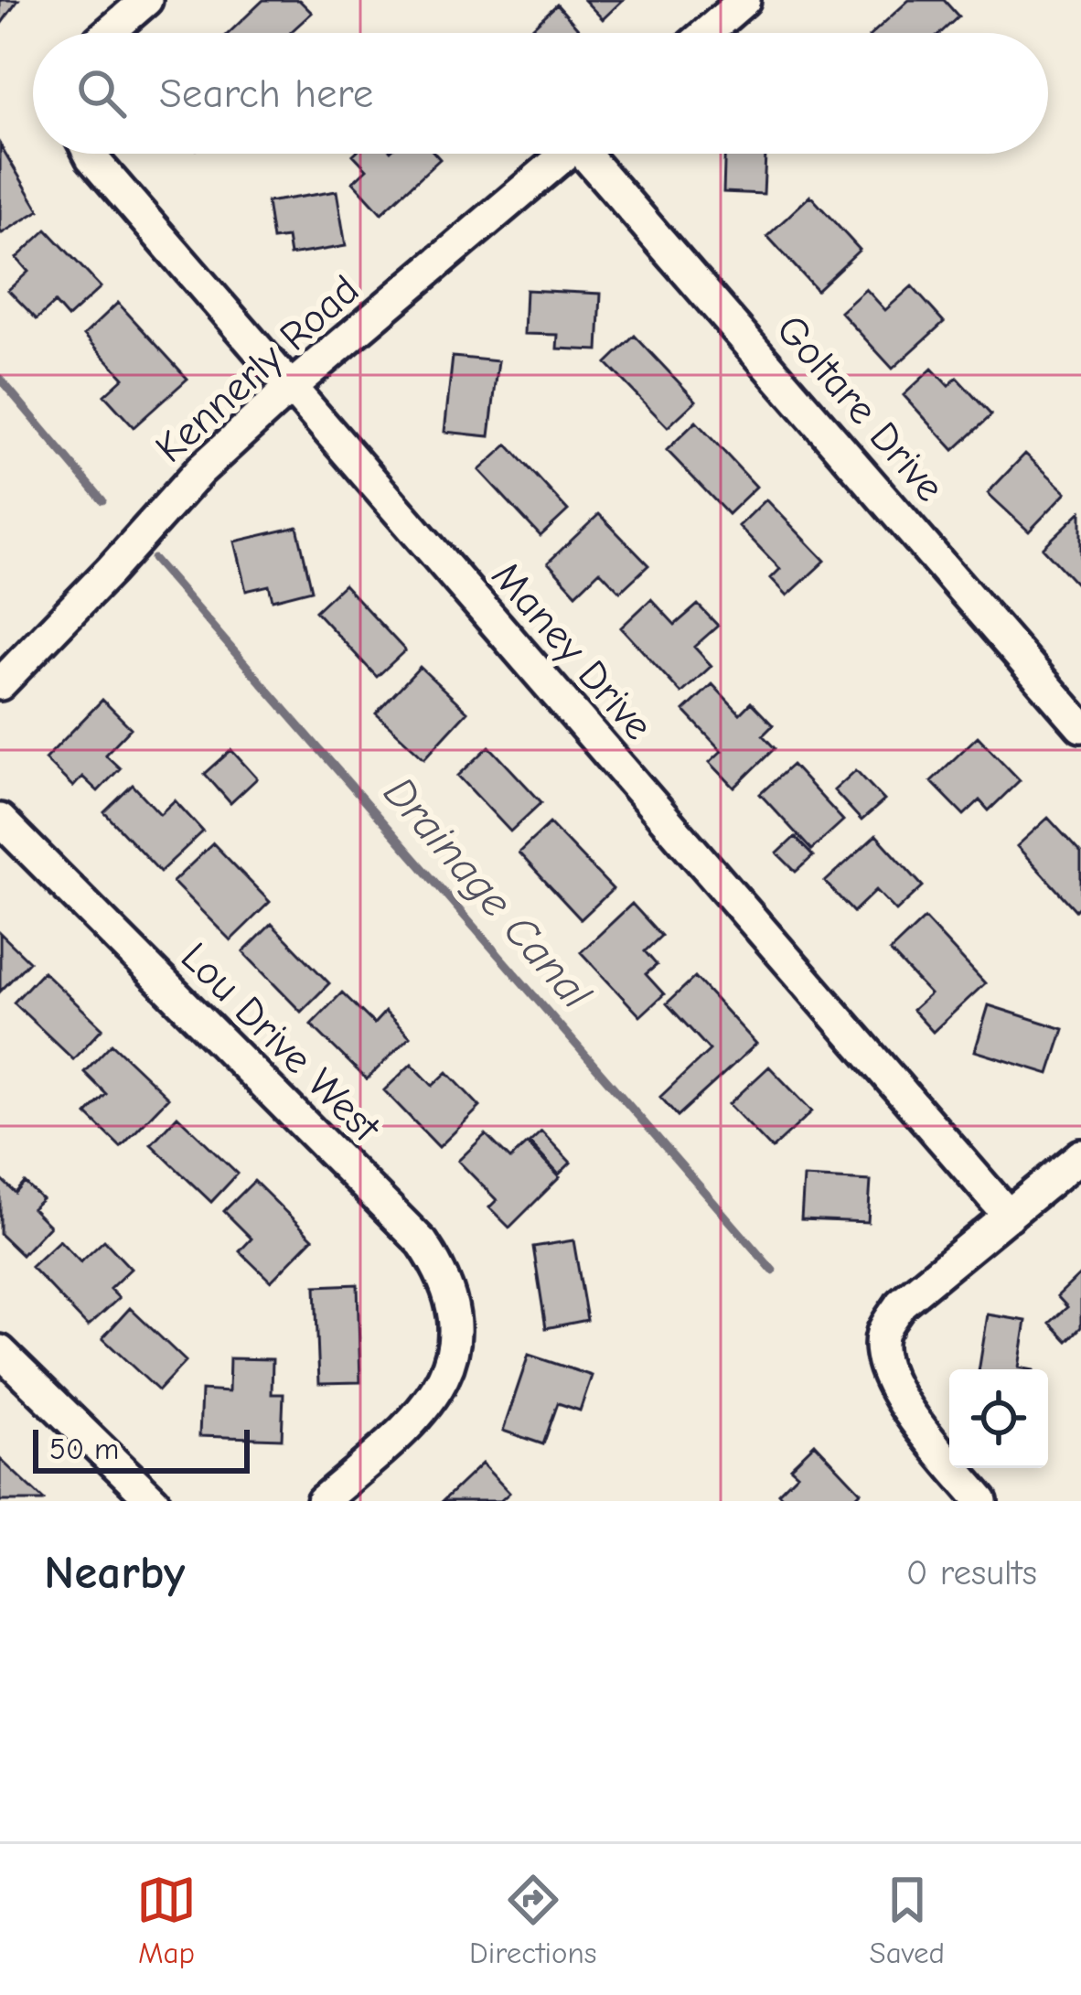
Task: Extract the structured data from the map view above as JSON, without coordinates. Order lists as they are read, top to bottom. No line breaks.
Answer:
{"streets":{"street":["Kennerly Road","Goltare Drive","Maney Drive","Lou Drive West"]},"crossings":[["Kennerly Road","Maney Drive"]],"water":["Drainage Canal"],"scale_bar":"50 m","page":{"search":"Search here","scale":"50 m","heading":["Nearby","0 results"],"nav":["Map","Directions","Saved"]}}
